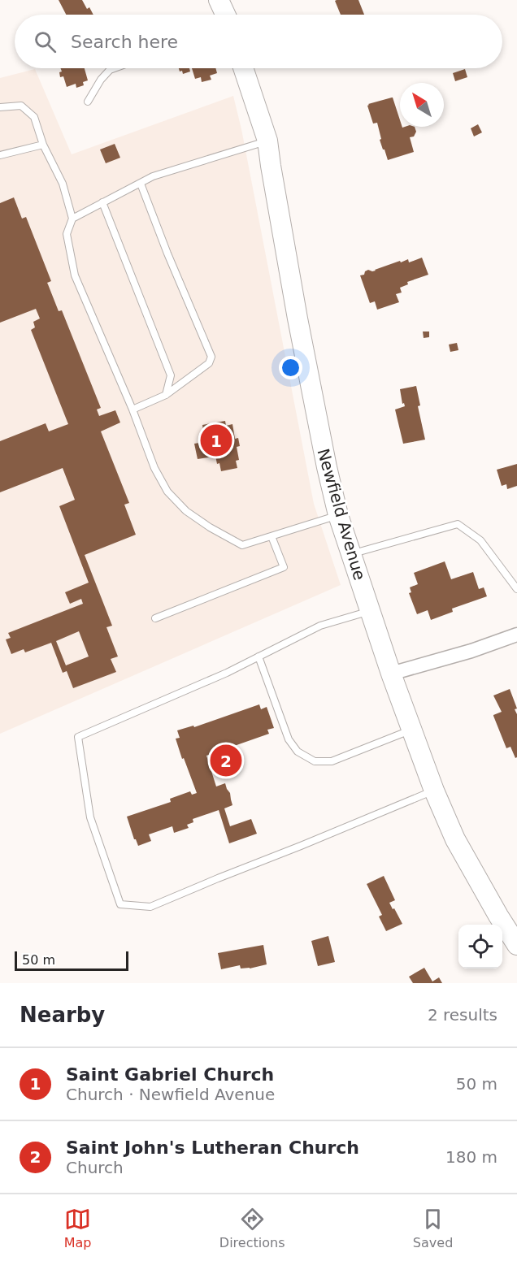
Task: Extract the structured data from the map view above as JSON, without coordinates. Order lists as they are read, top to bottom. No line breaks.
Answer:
{"streets":{"main road":["Newfield Avenue"]},"scale_bar":"50 m","north":"top left","page":{"search":"Search here","pins":["1","2"],"scale":"50 m","heading":["Nearby","2 results"],"list":[{"mark":"1","name":"Saint Gabriel Church","note":"Church · Newfield Avenue","value":"50 m"},{"mark":"2","name":"Saint John's Lutheran Church","note":"Church","value":"180 m"}],"nav":["Map","Directions","Saved"]}}
